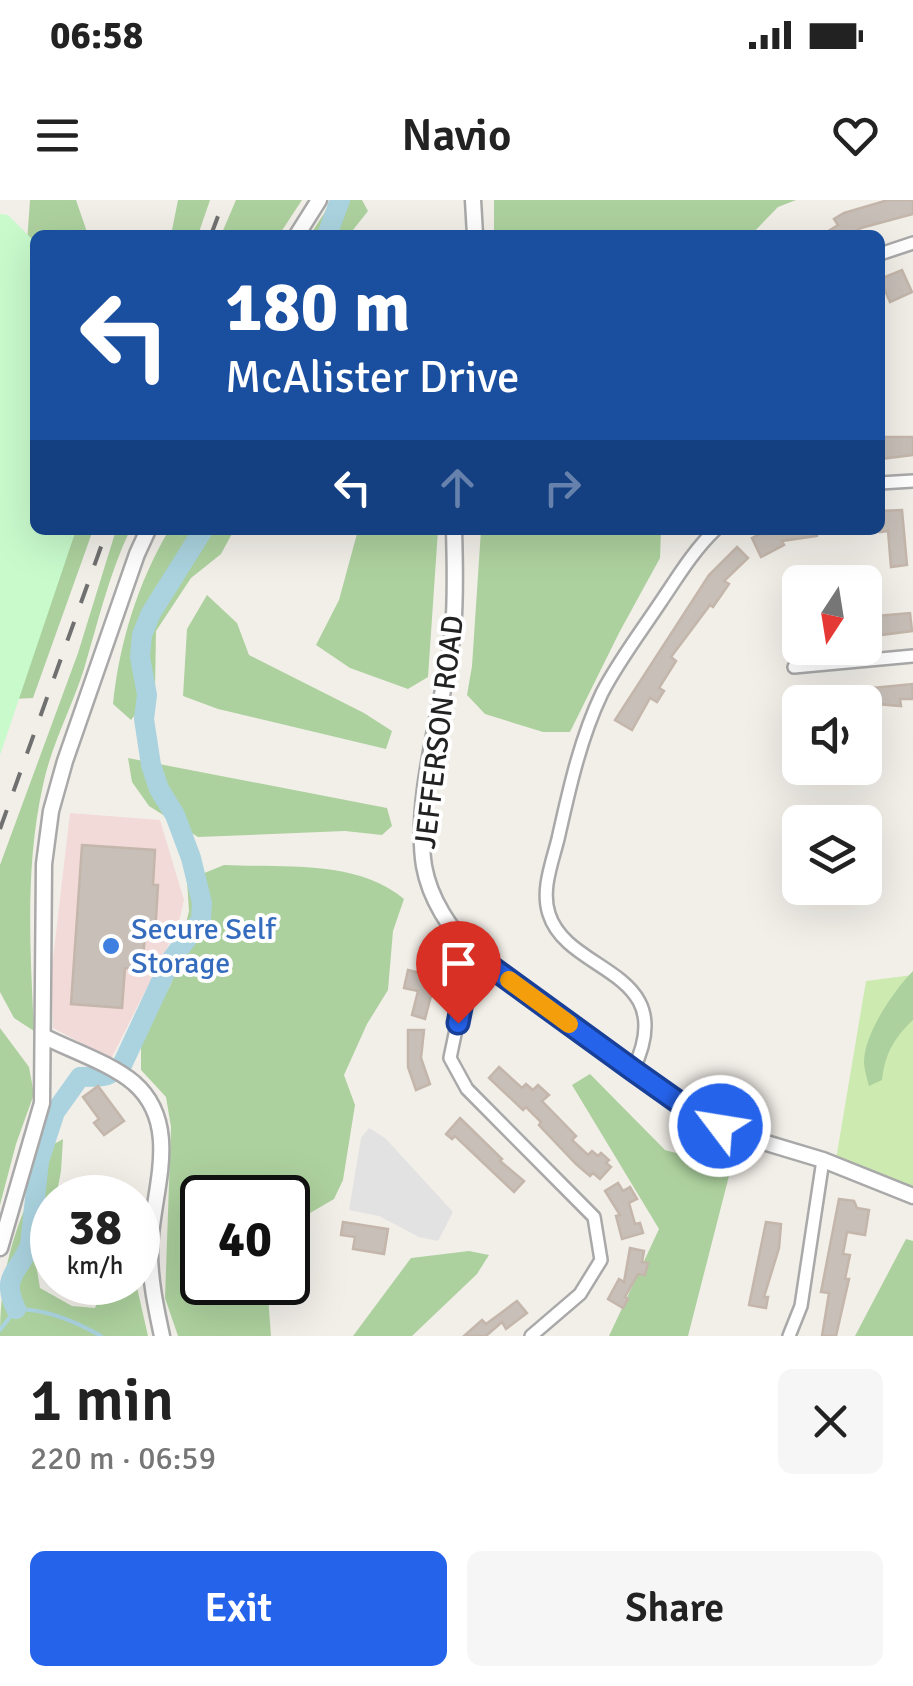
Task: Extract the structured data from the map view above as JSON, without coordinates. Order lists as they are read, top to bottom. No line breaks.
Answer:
{"streets":{"street":["JEFFERSON ROAD"]},"places":["Secure Self Storage"],"north":"bottom","page":{"status":"06:58","header":"Navio","turn":["180 m","McAlister Drive"],"speed":"38 km/h","limit":"40","heading":["1 min","220 m · 06:59"],"buttons":["Exit","Share"]}}
